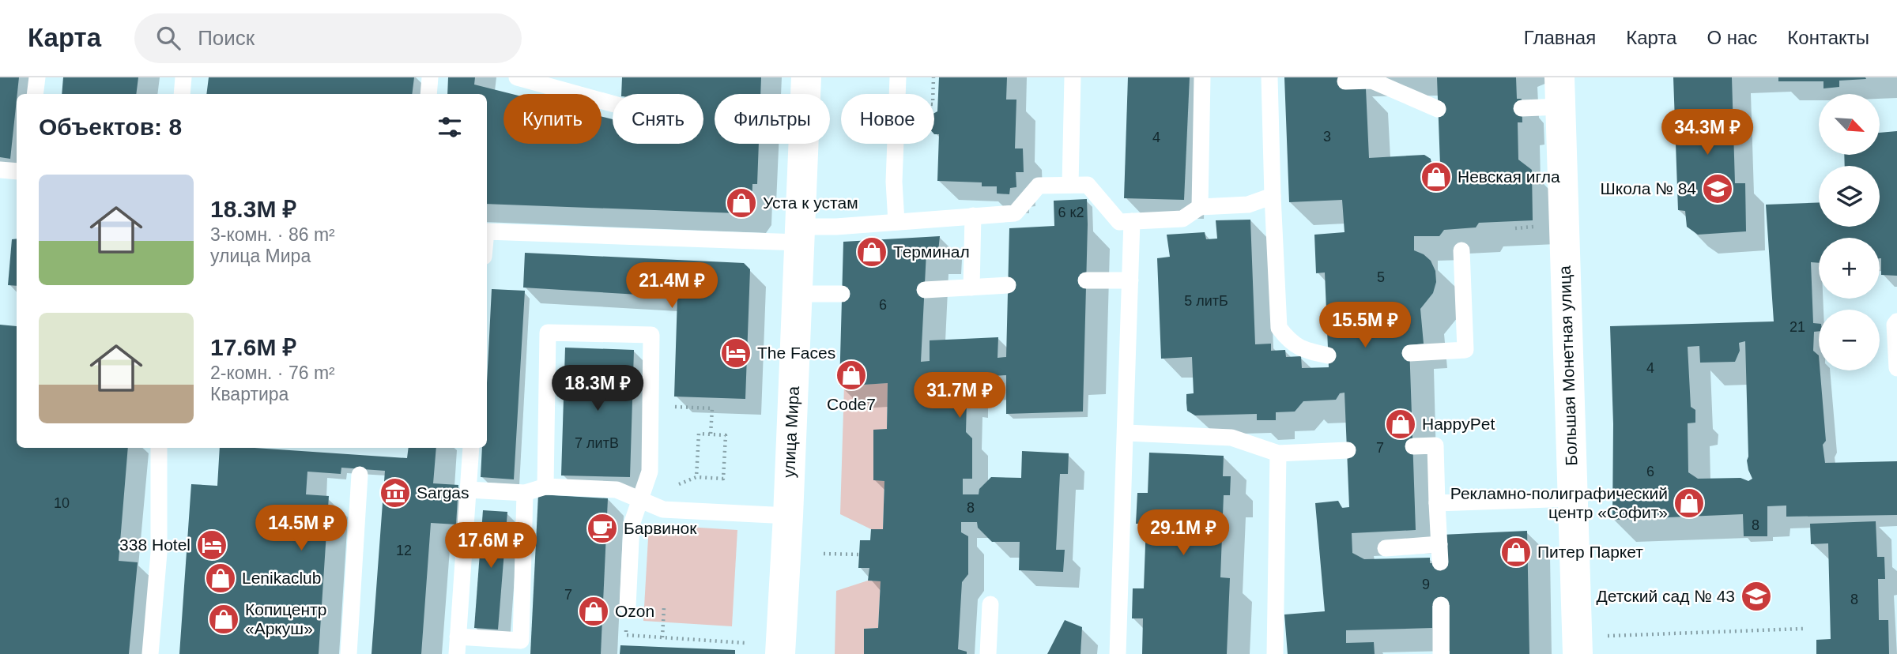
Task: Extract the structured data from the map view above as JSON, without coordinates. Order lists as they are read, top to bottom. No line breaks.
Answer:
{"streets":{"street":["Большая Монетная улица","улица Мира"]},"places":{"shop":["Невская игла","Уста к устам","Терминал","Code7","HappyPet","Рекламно-полиграфический центр «Софит»","Питер Паркет","Lenikaclub","Ozon","Копицентр «Аркуш»"],"school or university":["Школа № 84","Детский сад № 43"],"hotel":["The Faces","338 Hotel"],"museum":["Sargas"],"cafe":["Барвинок"]},"house_numbers":["3","4","6 к2","5","5 литБ","6","21","4","7 литВ","7","6","10","8","8","12","9","7","8"],"north":"bottom right","page":{"header":"Карта","search":"Поиск","nav":["Главная","Карта","О нас","Контакты"],"map_buttons":["+","−"],"chip":["Купить","Снять","Фильтры","Новое"],"heading":"Объектов: 8","price":["34.3M ₽","21.4M ₽","15.5M ₽","18.3M ₽","31.7M ₽","14.5M ₽","29.1M ₽","17.6M ₽"],"list":[{"name":"18.3M ₽","note":"3-комн. · 86 m² · улица Мира"},{"name":"17.6M ₽","note":"2-комн. · 76 m² · Квартира"}]}}
